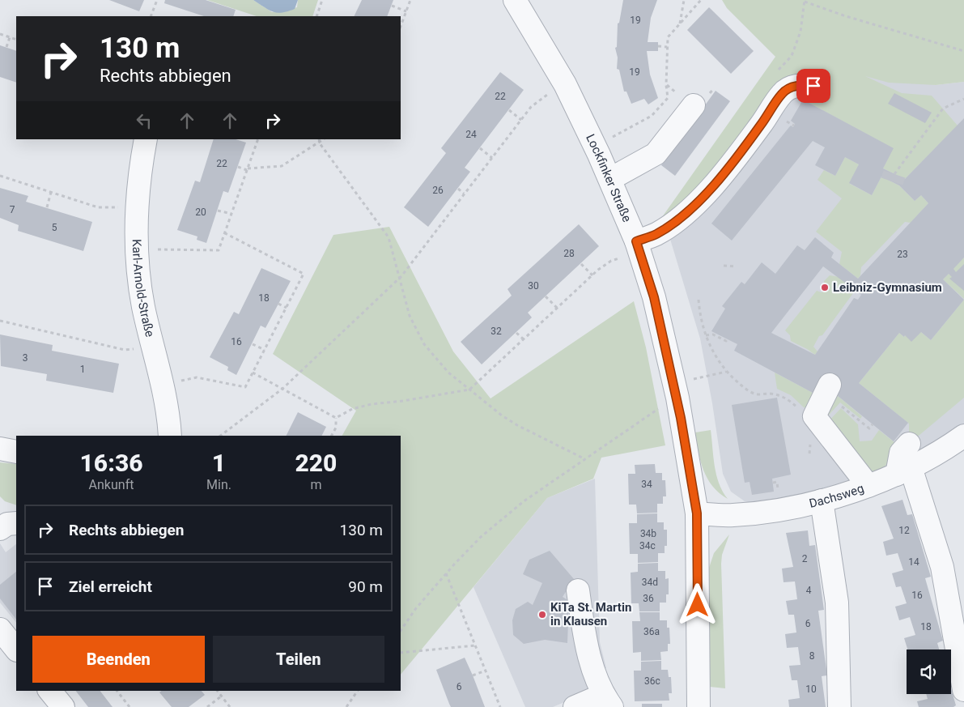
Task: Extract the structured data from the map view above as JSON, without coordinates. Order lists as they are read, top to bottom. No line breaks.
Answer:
{"streets":{"street":["Lockfinker Straße","Karl-Arnold-Straße","Dachsweg"]},"crossings":[["Lockfinker Straße","Dachsweg"]],"places":["Leibniz-Gymnasium","KiTa St. Martin in Klausen"],"house_numbers":["19","19","22","24","22","26","7","20","5","28","23","30","18","32","16","3","1","34","12","34b","34c","2","14","34d","4","16","36","6","18","36a","8","36c","6","10"],"page":{"turn":["130 m","Rechts abbiegen"],"eta":["16:36","Ankunft","1","Min.","220","m"],"list":[{"name":"Rechts abbiegen","value":"130 m"},{"name":"Ziel erreicht","value":"90 m"}],"buttons":["Beenden","Teilen"]}}
